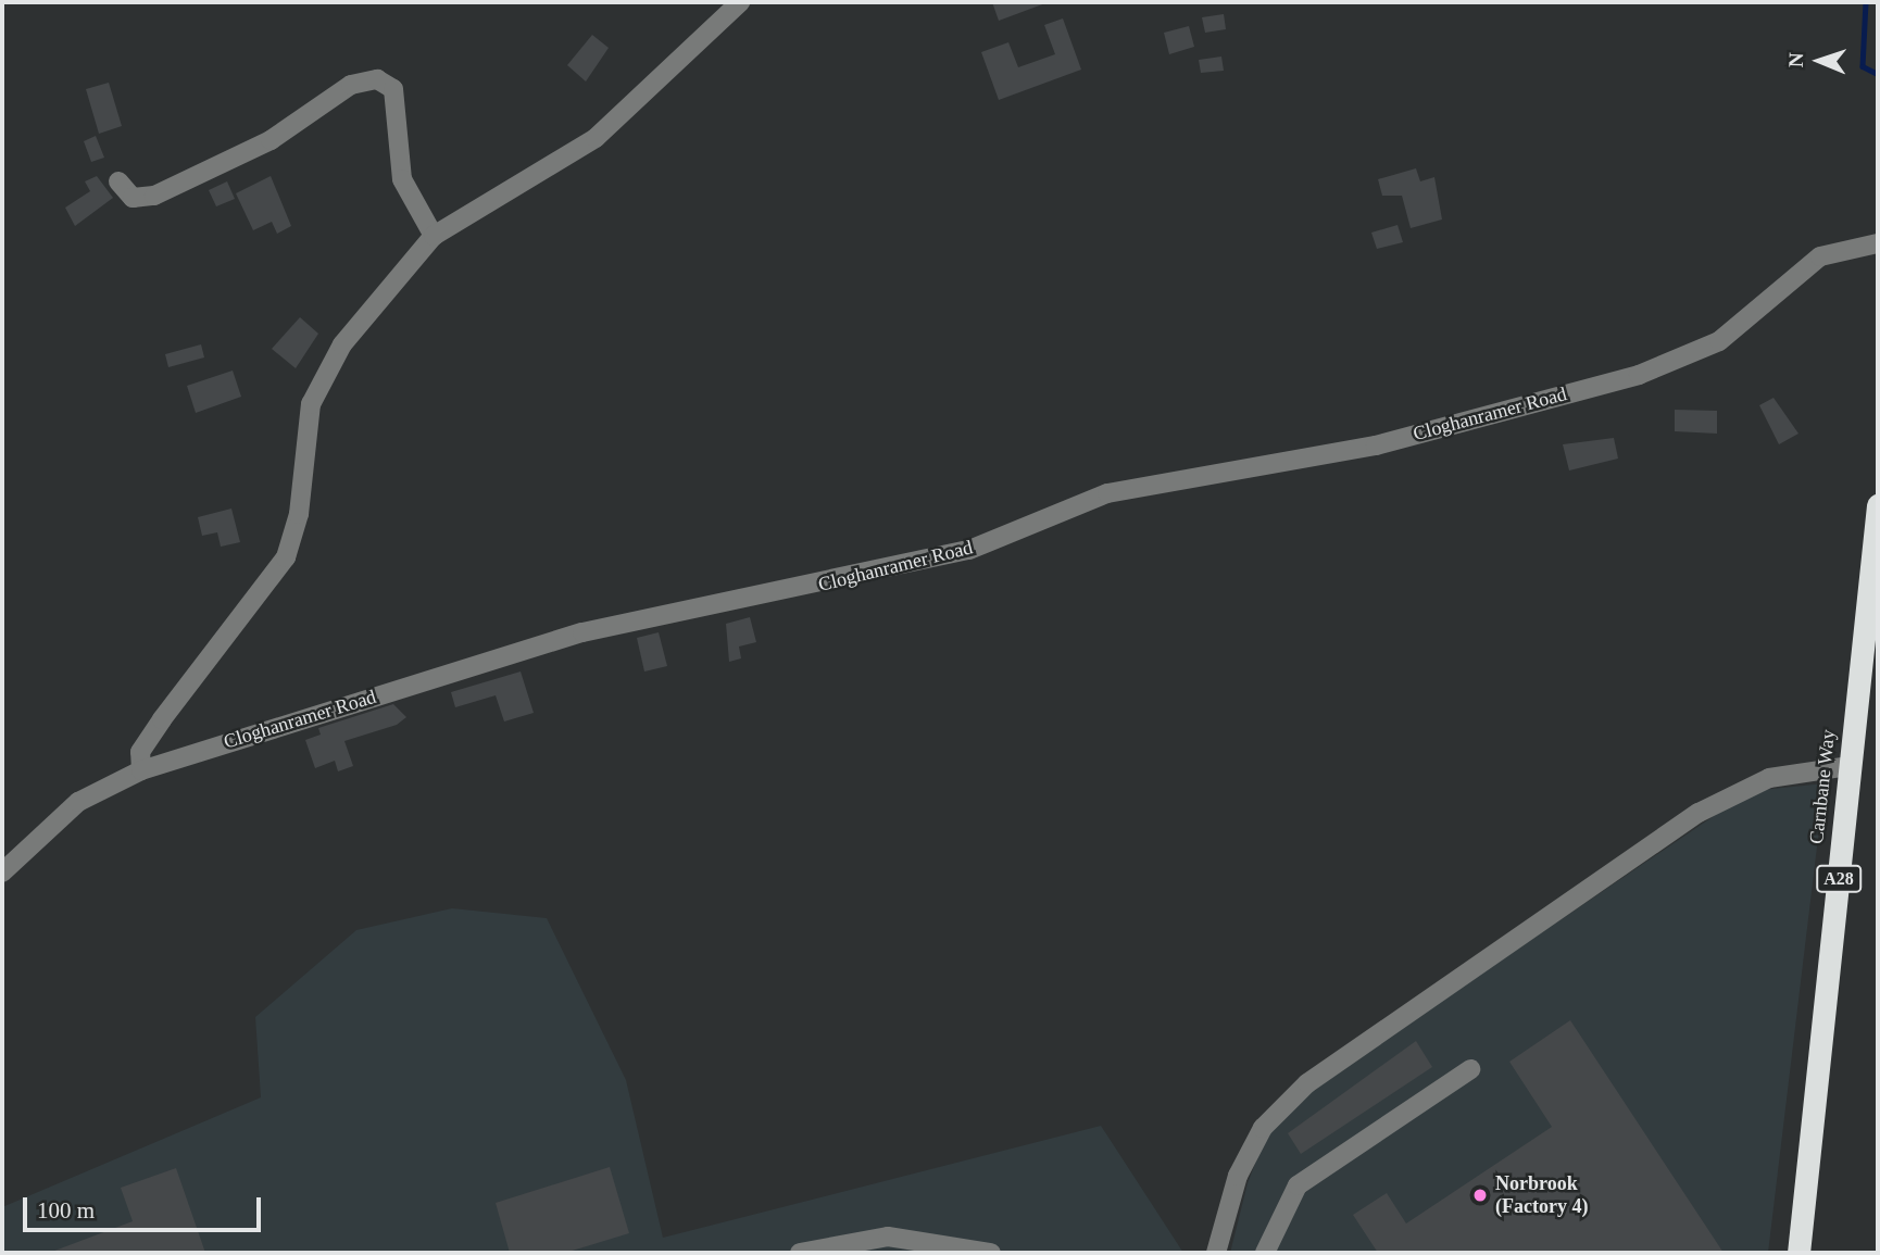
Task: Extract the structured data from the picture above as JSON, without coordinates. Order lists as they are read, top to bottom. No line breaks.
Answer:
{"streets":{"highway":["Carnbane Way","A28"],"street":["Cloghanramer Road"]},"places":["Norbrook (Factory 4)"],"scale_bar":"100 m","north":"left"}
